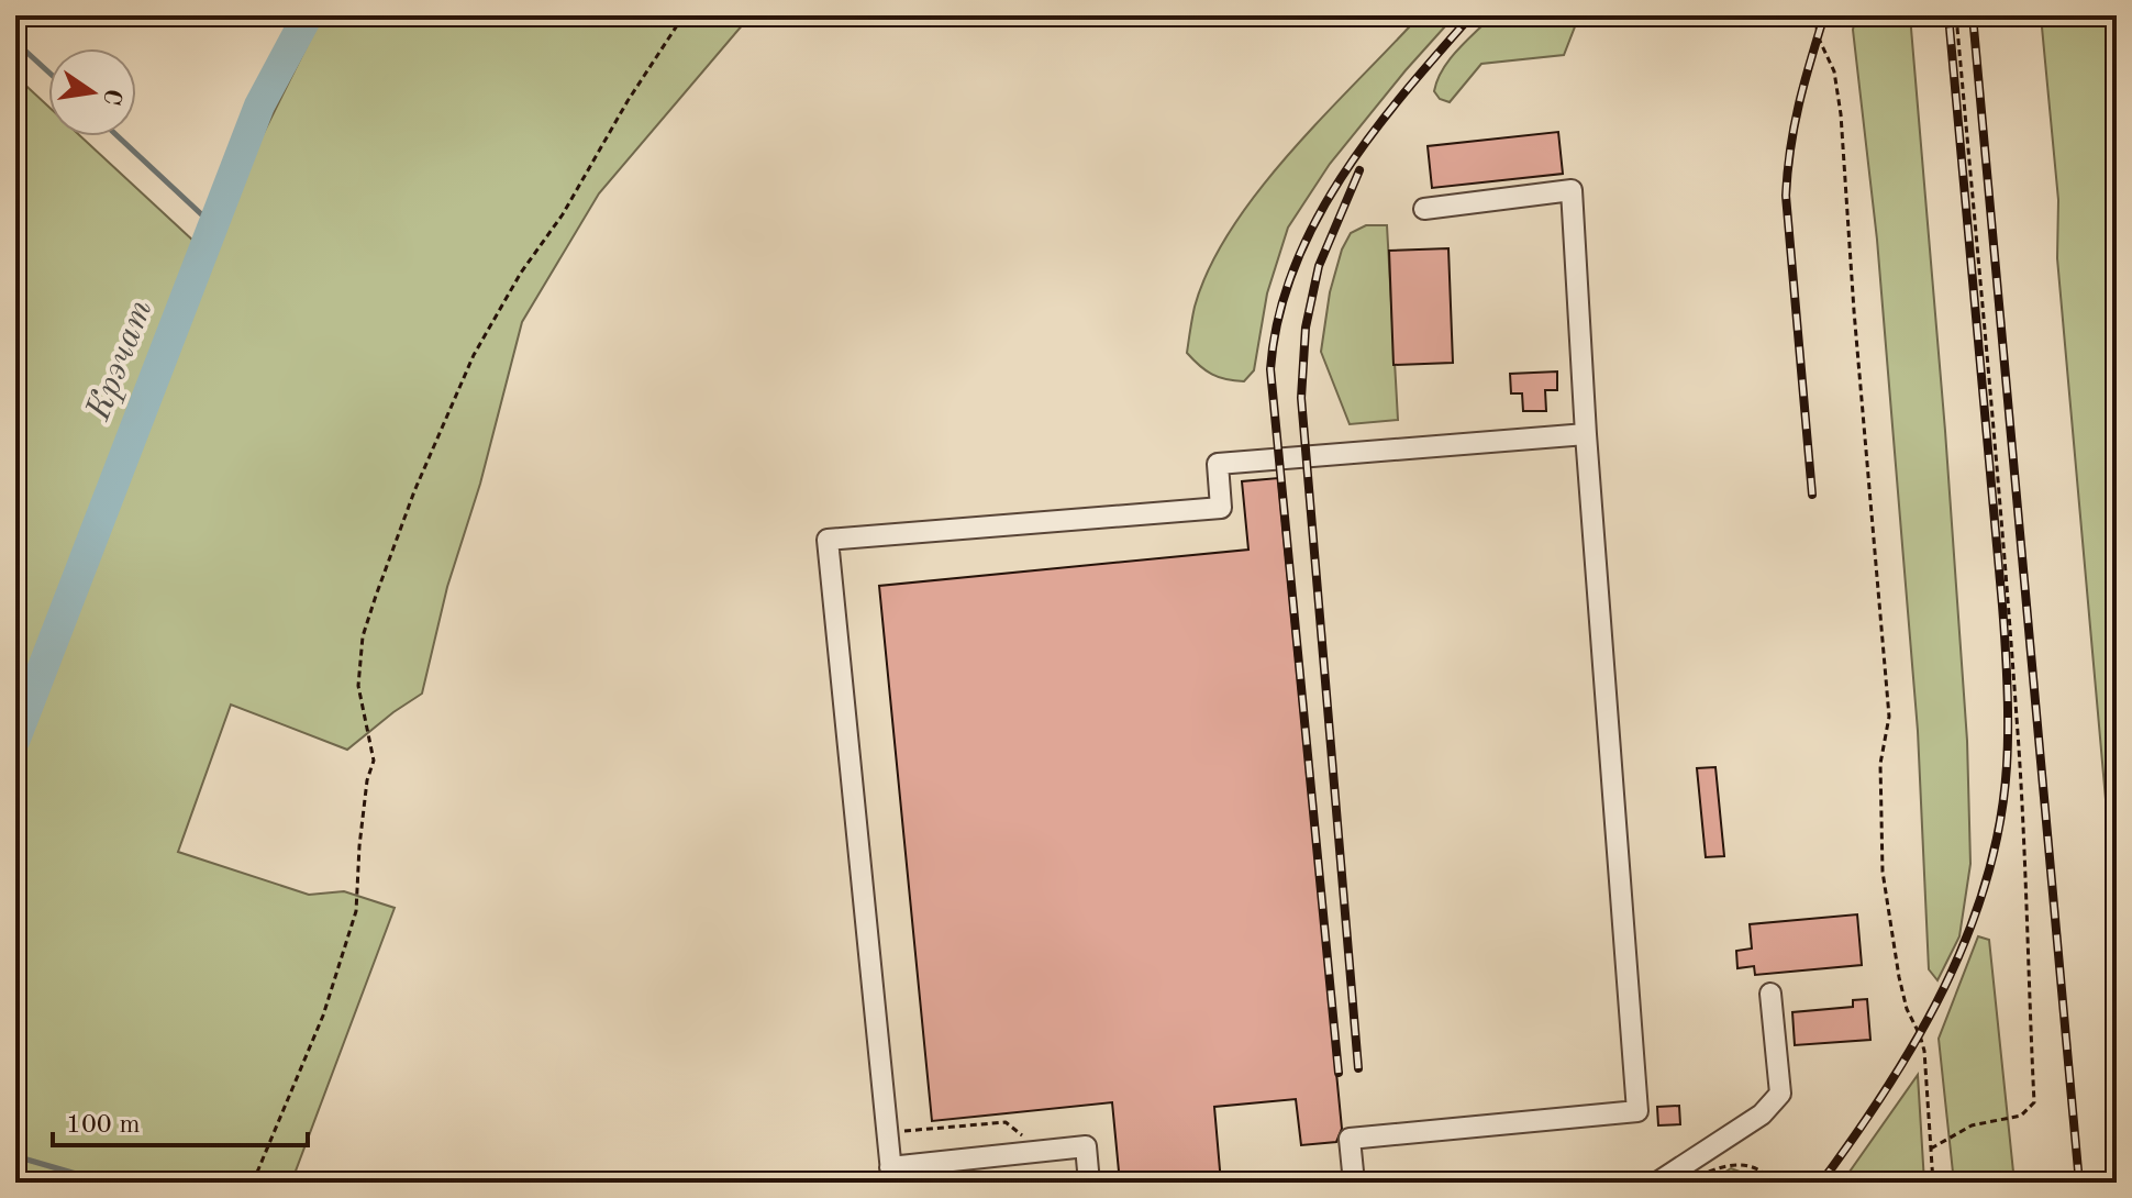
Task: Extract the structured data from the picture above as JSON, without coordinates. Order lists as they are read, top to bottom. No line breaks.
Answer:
{"water":["Крэчат"],"scale_bar":"100 m","north":"right"}
